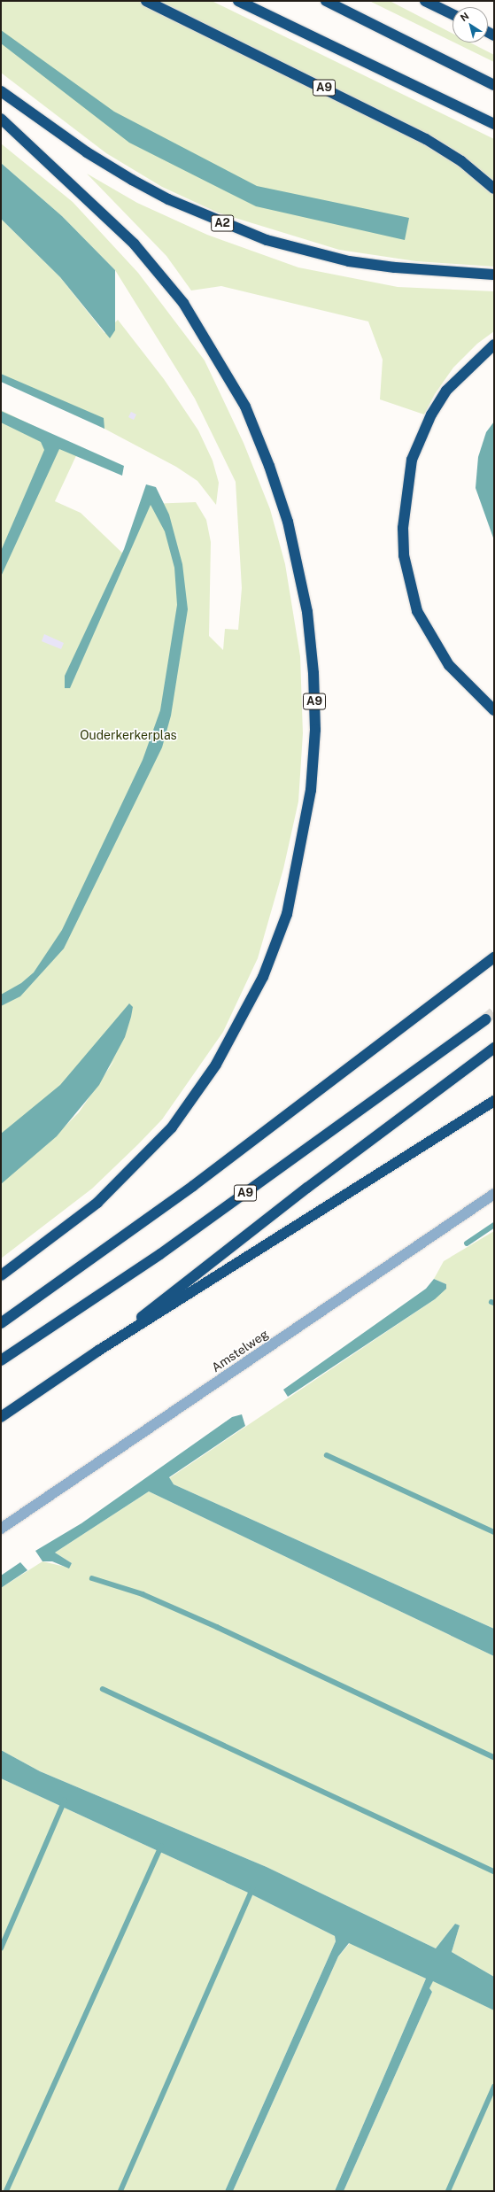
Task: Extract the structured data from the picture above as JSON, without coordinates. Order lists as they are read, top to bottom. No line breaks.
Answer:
{"streets":{"highway":["A9","A2"],"street":["Amstelweg"]},"parks":["Ouderkerkerplas"],"north":"top left"}
